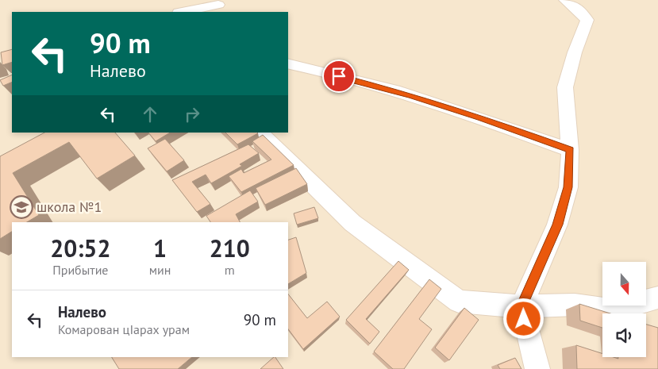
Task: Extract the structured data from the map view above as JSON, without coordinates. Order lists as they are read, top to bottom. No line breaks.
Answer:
{"places":{"school or university":["школа №1"]},"north":"bottom","page":{"turn":["90 m","Налево"],"eta":["20:52","Прибытие","1","мин","210","m"],"list":[{"name":"Налево","note":"Комарован цIарах урам","value":"90 m"}]}}
